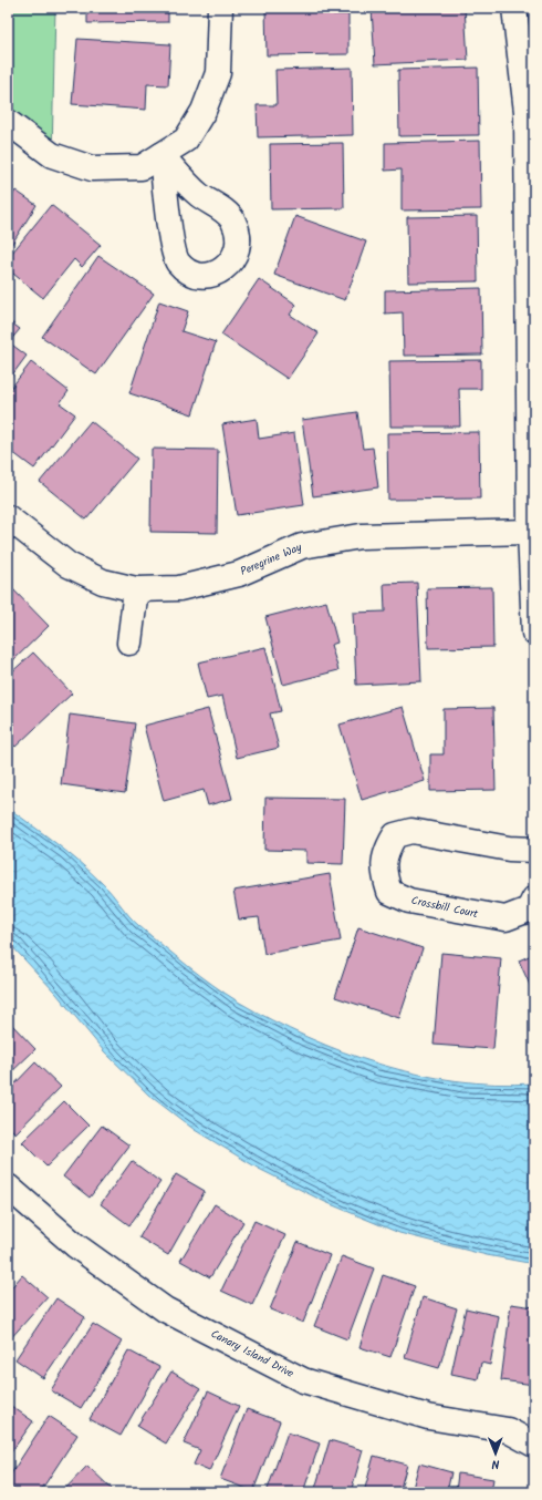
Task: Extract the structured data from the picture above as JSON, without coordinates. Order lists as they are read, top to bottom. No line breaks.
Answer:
{"streets":{"street":["Peregrine Way","Crossbill Court","Canary Island Drive"]},"north":"bottom"}
